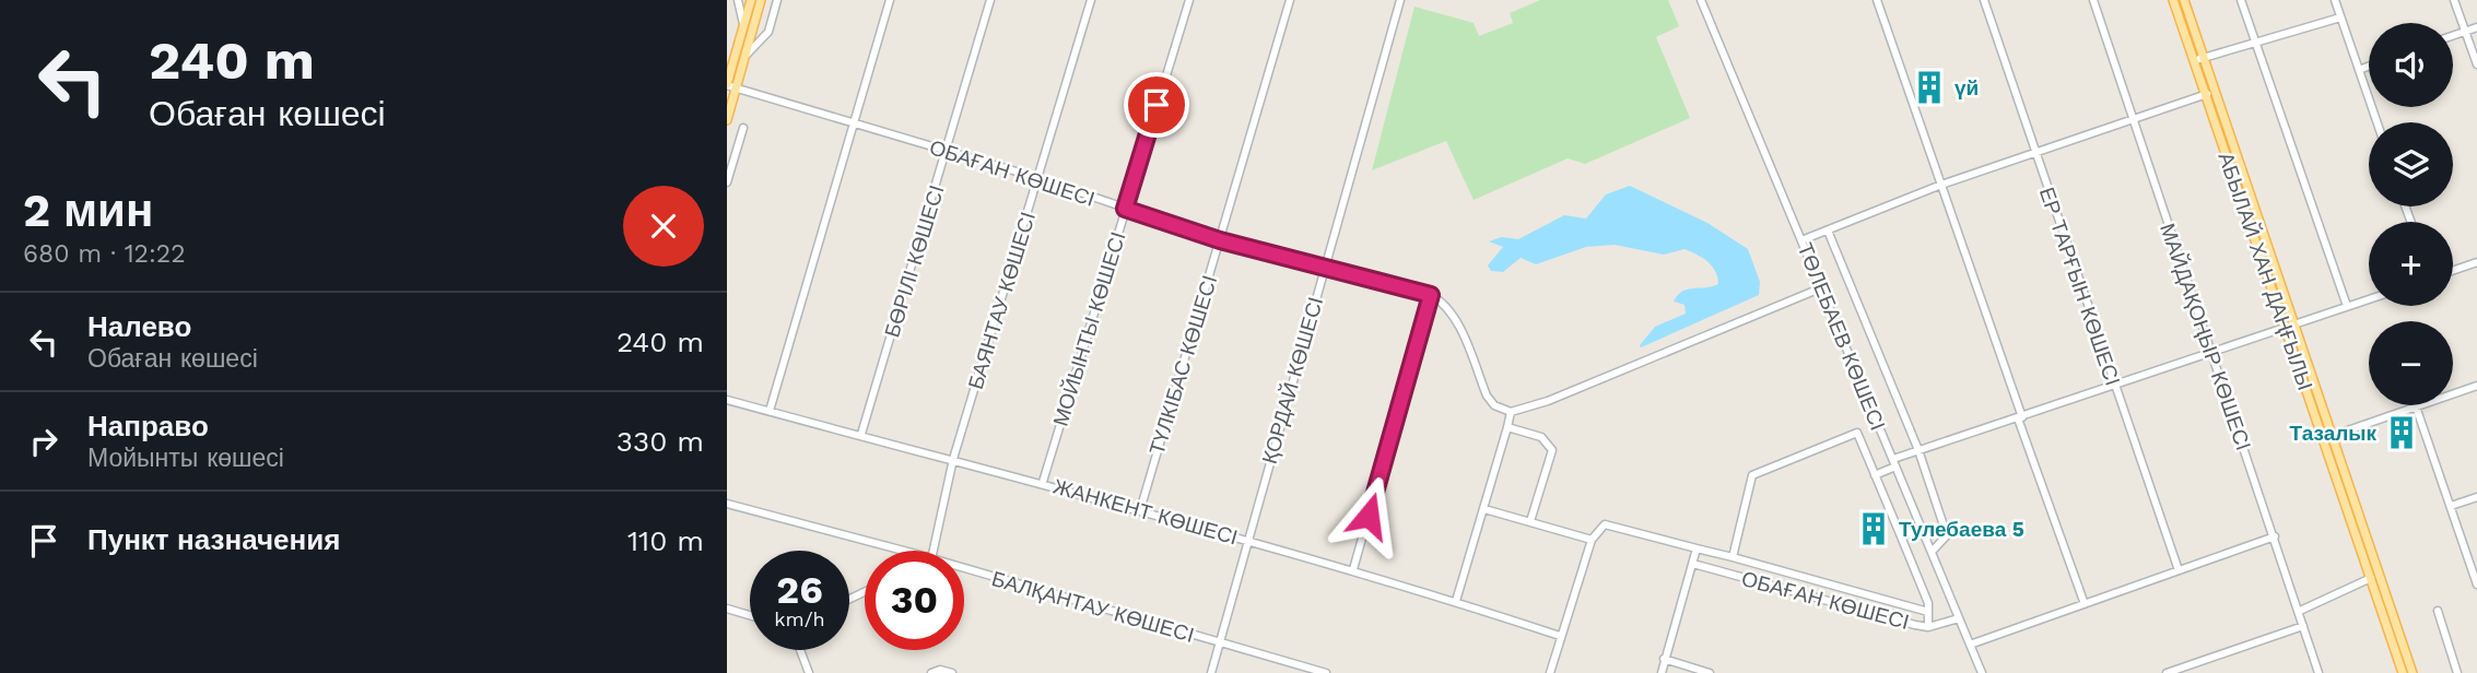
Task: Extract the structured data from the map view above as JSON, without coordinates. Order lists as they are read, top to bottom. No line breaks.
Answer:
{"streets":{"main road":["АБЫЛАЙ ХАН ДАҢҒЫЛЫ"],"street":["ОБАҒАН КӨШЕСІ","БӨРІЛІ КӨШЕСІ","ЕР ТАРҒЫН КӨШЕСІ","БАЯНТАУ КӨШЕСІ","МОЙЫНТЫ КӨШЕСІ","ТӨЛЕБАЕВ КӨШЕСІ","МАЙДАҚОҢЫР КӨШЕСІ","ТҮЛКІБАС КӨШЕСІ","ҚОРДАЙ КӨШЕСІ","ЖАНКЕНТ КӨШЕСІ","БАЛҚАНТАУ КӨШЕСІ"]},"crossings":[["ОБАҒАН КӨШЕСІ","БӨРІЛІ КӨШЕСІ"],["ОБАҒАН КӨШЕСІ","БАЯНТАУ КӨШЕСІ"],["ОБАҒАН КӨШЕСІ","МОЙЫНТЫ КӨШЕСІ"],["ОБАҒАН КӨШЕСІ","ТӨЛЕБАЕВ КӨШЕСІ"],["ОБАҒАН КӨШЕСІ","ТҮЛКІБАС КӨШЕСІ"],["ОБАҒАН КӨШЕСІ","ҚОРДАЙ КӨШЕСІ"],["БӨРІЛІ КӨШЕСІ","ЖАНКЕНТ КӨШЕСІ"],["БАЯНТАУ КӨШЕСІ","ЖАНКЕНТ КӨШЕСІ"],["МОЙЫНТЫ КӨШЕСІ","ЖАНКЕНТ КӨШЕСІ"],["ТҮЛКІБАС КӨШЕСІ","ЖАНКЕНТ КӨШЕСІ"],["ҚОРДАЙ КӨШЕСІ","ЖАНКЕНТ КӨШЕСІ"],["ҚОРДАЙ КӨШЕСІ","БАЛҚАНТАУ КӨШЕСІ"]],"places":{"building":["үй","Тазалык","Тулебаева 5"]},"page":{"turn":["240 m","Обаған көшесі"],"map_buttons":["+","−"],"heading":["2 мин","680 m · 12:22"],"list":[{"name":"Налево","note":"Обаған көшесі","value":"240 m"},{"name":"Направо","note":"Мойынты көшесі","value":"330 m"},{"name":"Пункт назначения","value":"110 m"}],"speed":"26 km/h","limit":"30"}}
